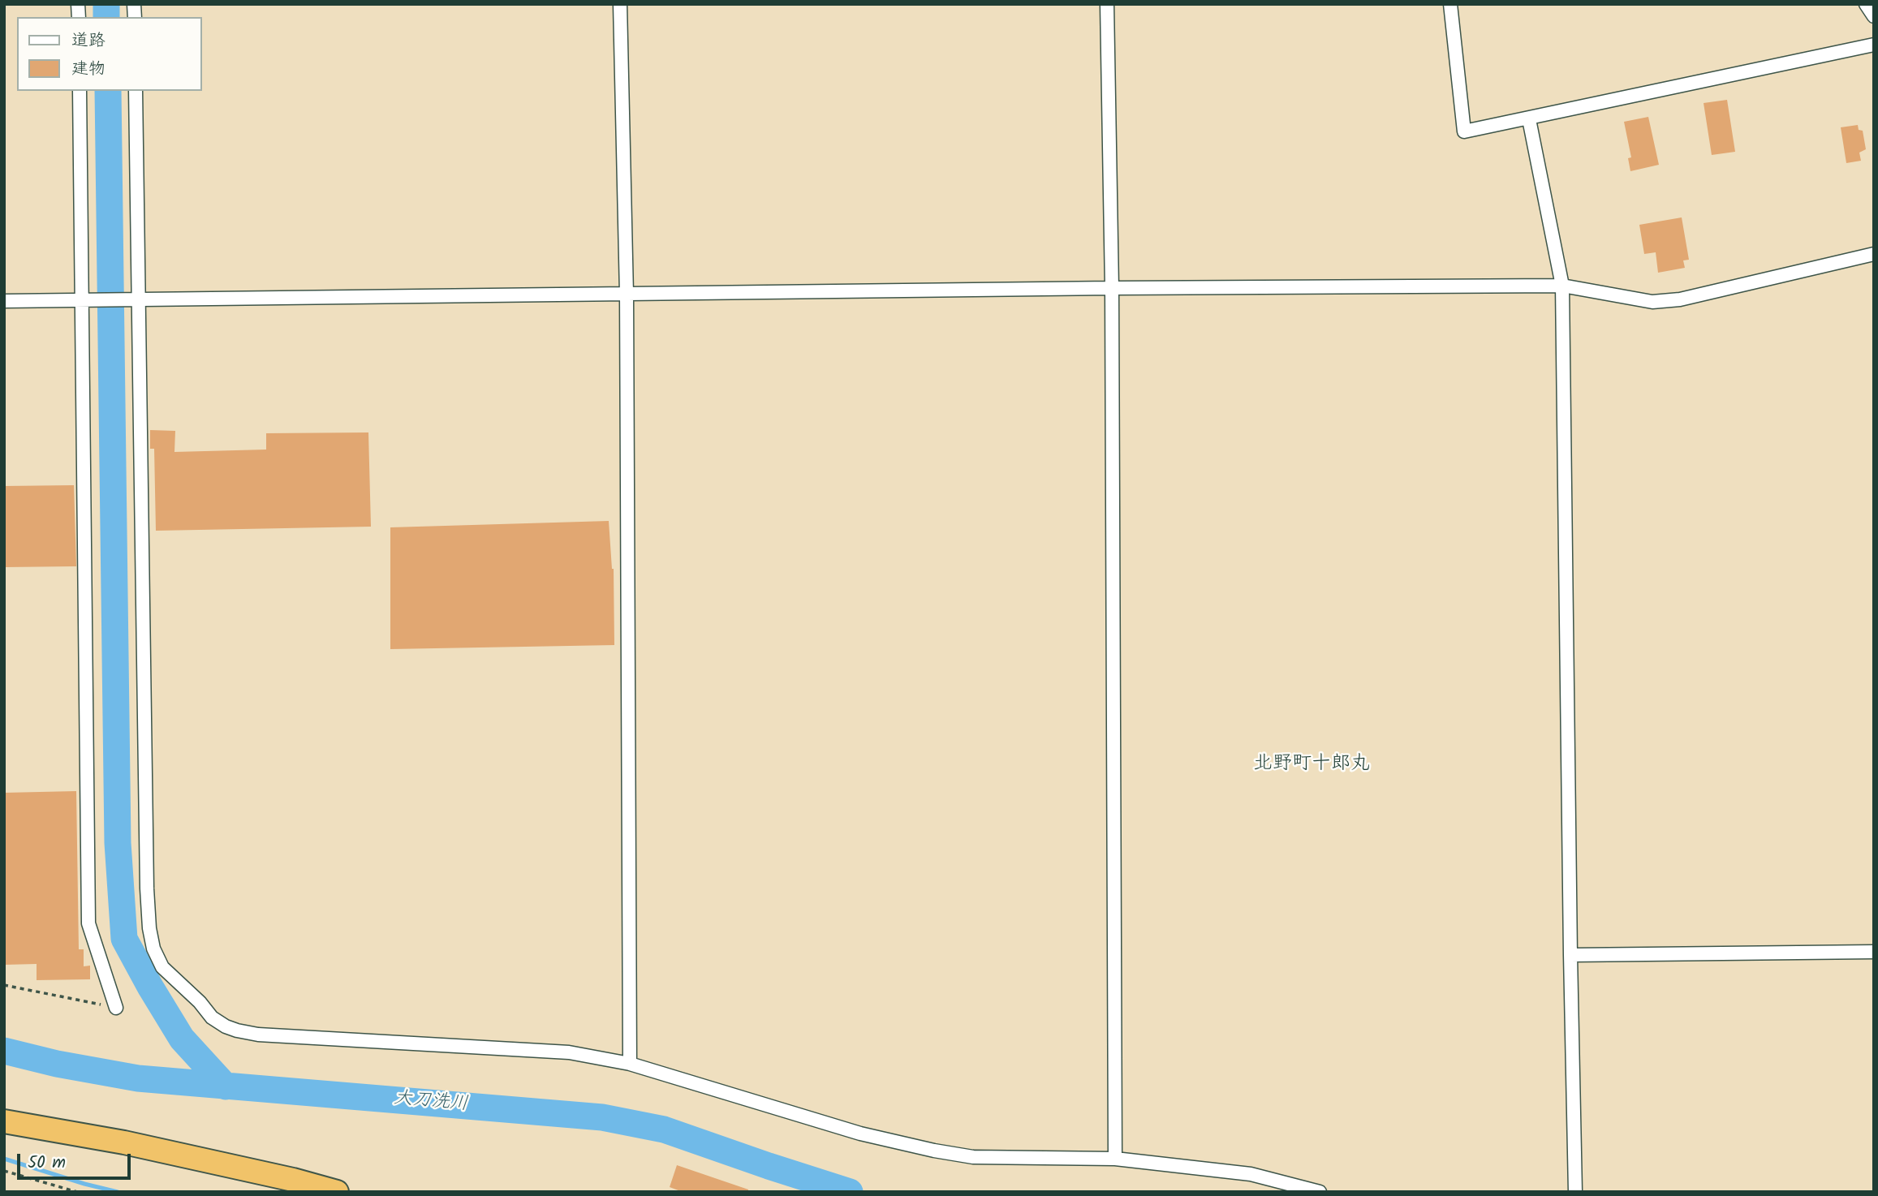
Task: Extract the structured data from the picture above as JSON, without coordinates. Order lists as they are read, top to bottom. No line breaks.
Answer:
{"districts":["北野町十郎丸"],"water":["大刀洗川"],"legend":["道路","建物"],"scale_bar":"50 m"}
